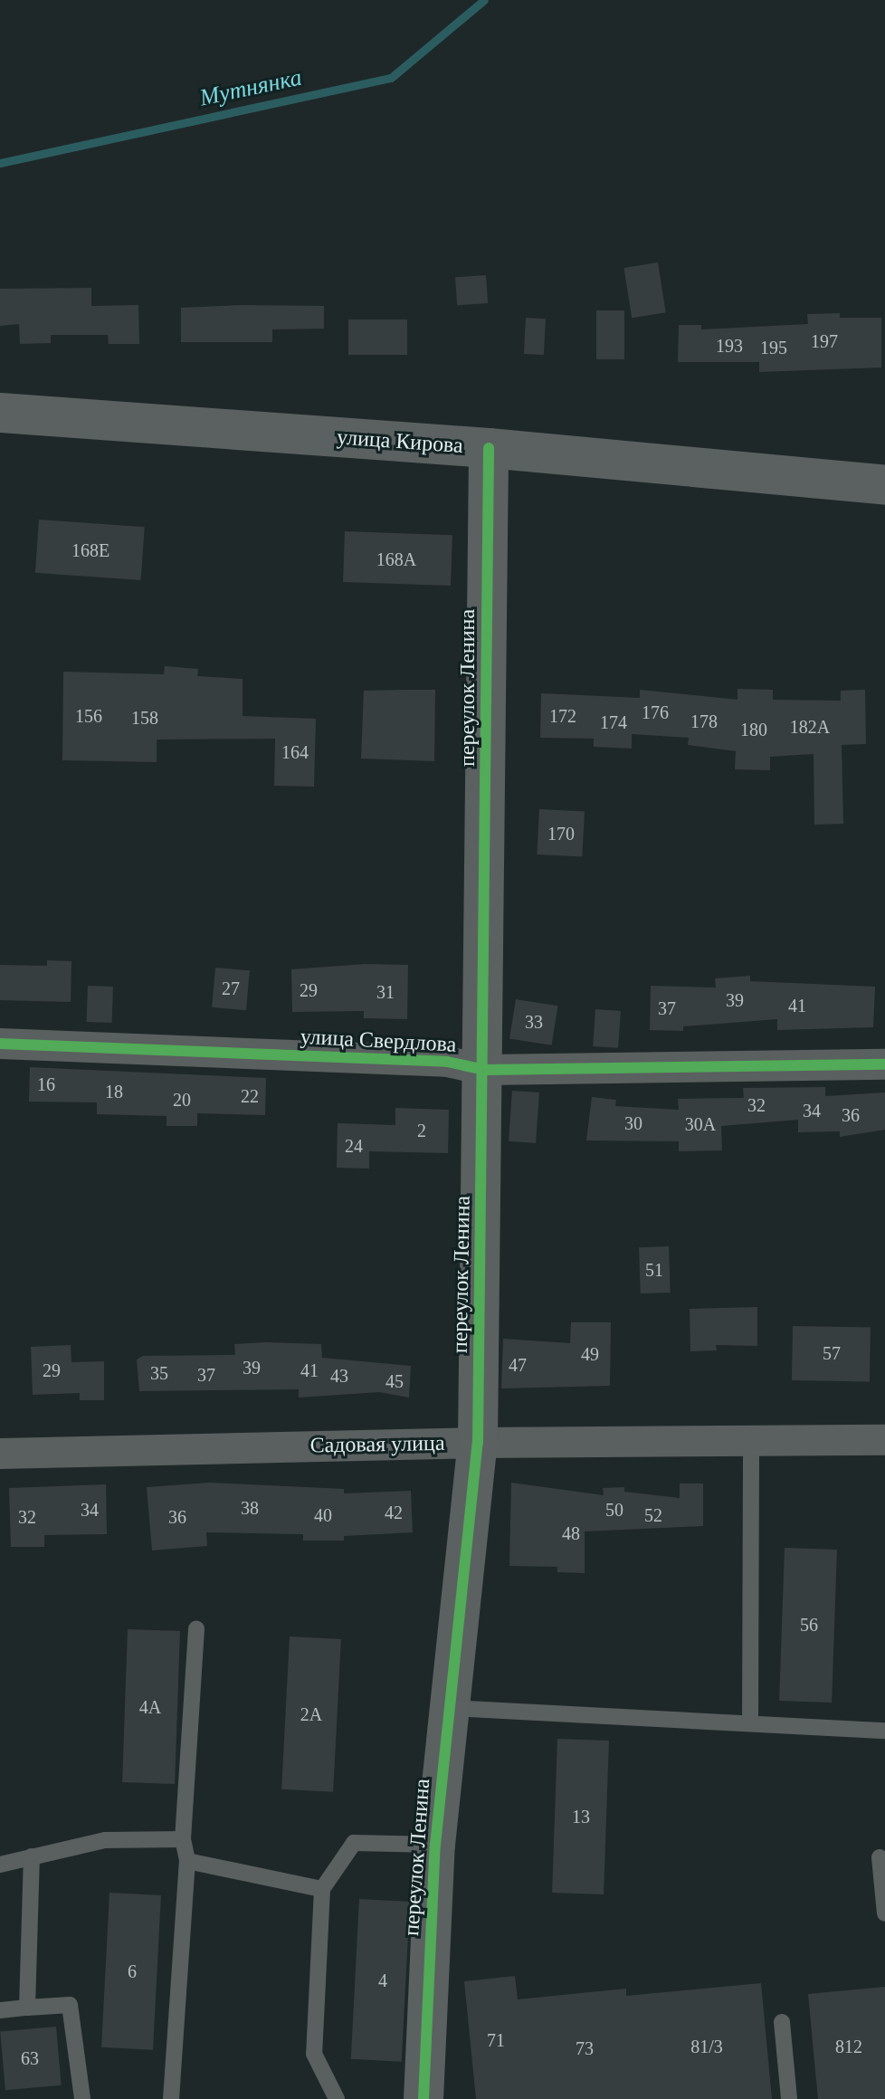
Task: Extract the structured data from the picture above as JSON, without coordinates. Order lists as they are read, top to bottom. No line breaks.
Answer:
{"streets":{"street":["улица Кирова","переулок Ленина","улица Свердлова","Садовая улица"]},"crossings":[["улица Кирова","переулок Ленина"],["переулок Ленина","улица Свердлова"],["переулок Ленина","Садовая улица"]],"water":["Мутнянка"],"house_numbers":["197","193","195","168Е","168А","176","156","172","158","178","174","182А","180","164","170","27","29","31","39","41","37","33","16","18","22","20","32","34","36","30","30А","2","24","51","57","49","47","39","29","41","35","37","43","45","38","34","50","42","40","52","32","36","48","56","4А","2А","13","6","4","71","81/3","812","73","63"]}
